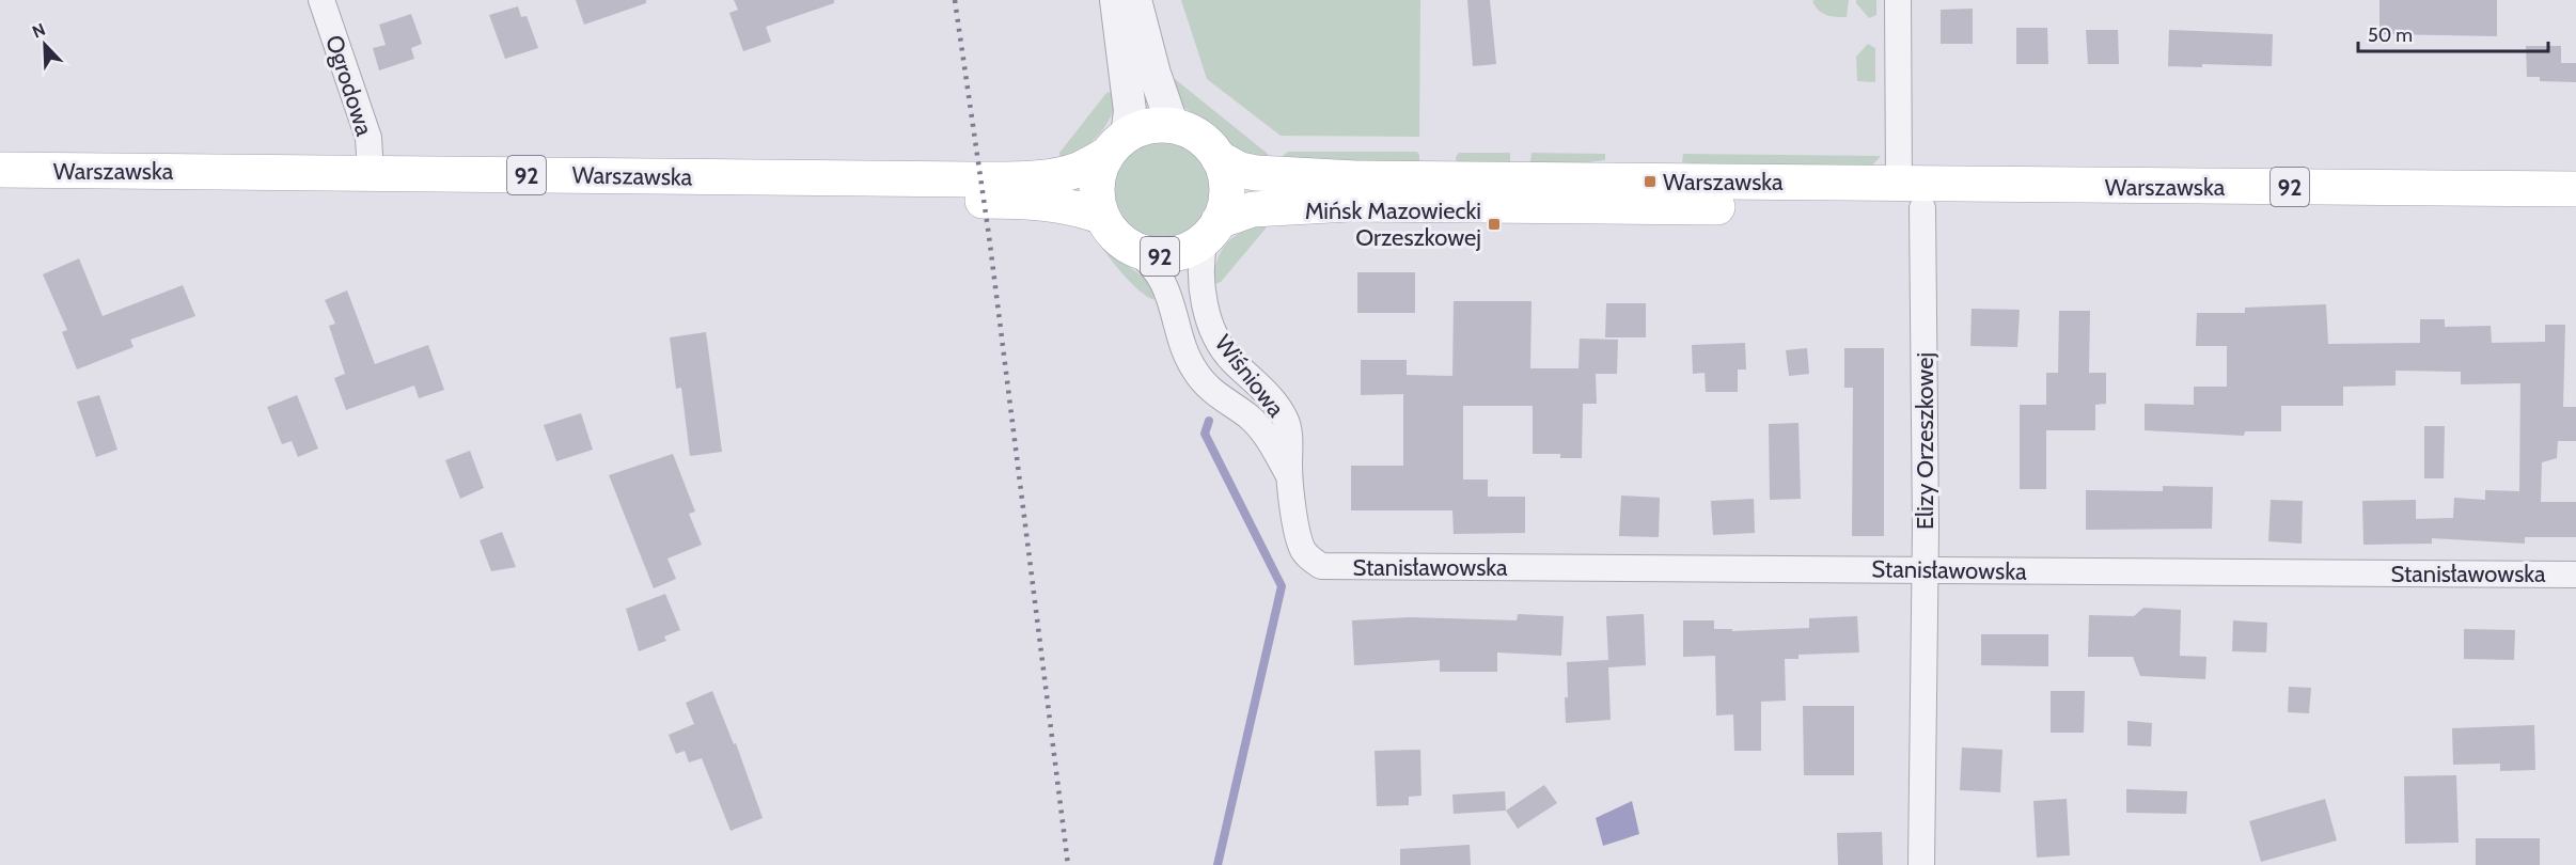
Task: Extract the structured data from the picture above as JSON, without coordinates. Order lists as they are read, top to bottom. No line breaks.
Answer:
{"streets":{"main road":["Warszawska","92"],"street":["Ogrodowa","Wiśniowa","Elizy Orzeszkowej","Stanisławowska"]},"crossings":[["Ogrodowa","Warszawska"],["Warszawska","92"],["Warszawska","Wiśniowa"],["Warszawska","Elizy Orzeszkowej"],["92","Wiśniowa"],["Wiśniowa","Stanisławowska"],["Elizy Orzeszkowej","Stanisławowska"]],"places":{"transit":["Warszawska","Mińsk Mazowiecki Orzeszkowej"]},"scale_bar":"50 m","north":"top left"}
